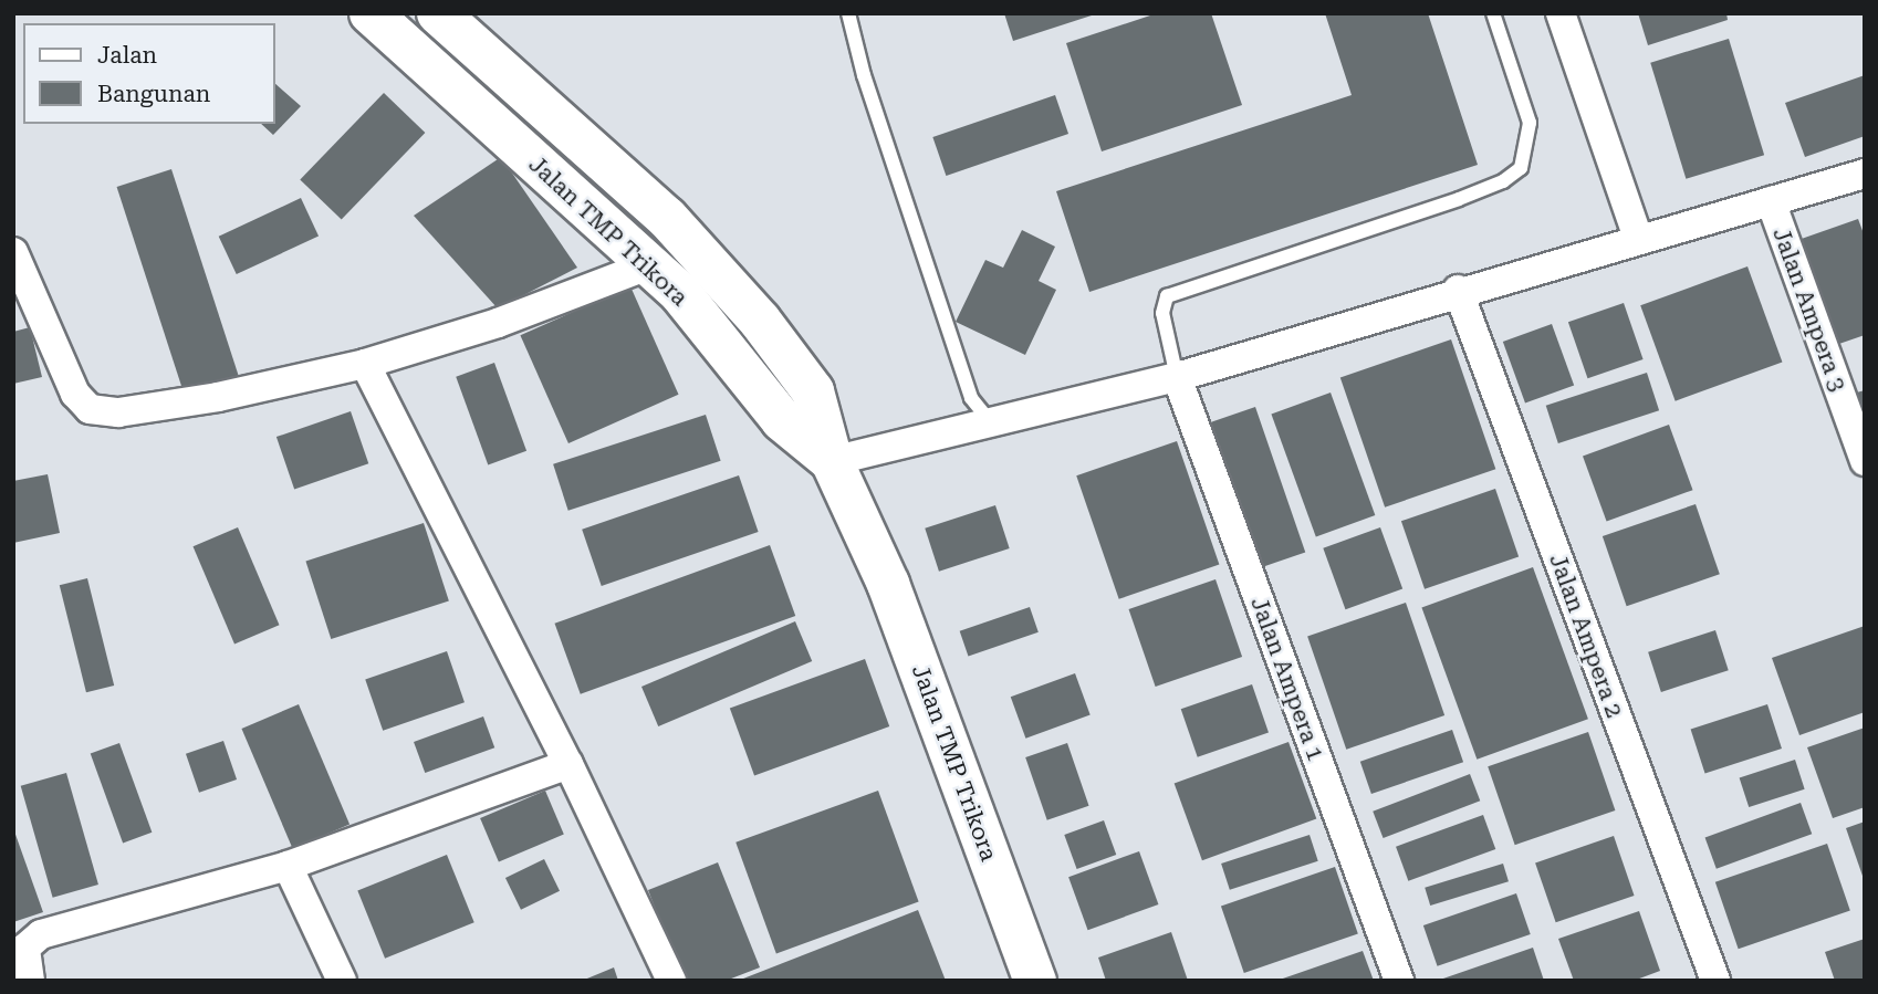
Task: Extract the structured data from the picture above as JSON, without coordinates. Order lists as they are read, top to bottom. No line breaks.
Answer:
{"streets":{"highway":["Jalan TMP Trikora"],"street":["Jalan Ampera 3","Jalan Ampera 2","Jalan Ampera 1"]},"legend":["Jalan","Bangunan"]}
